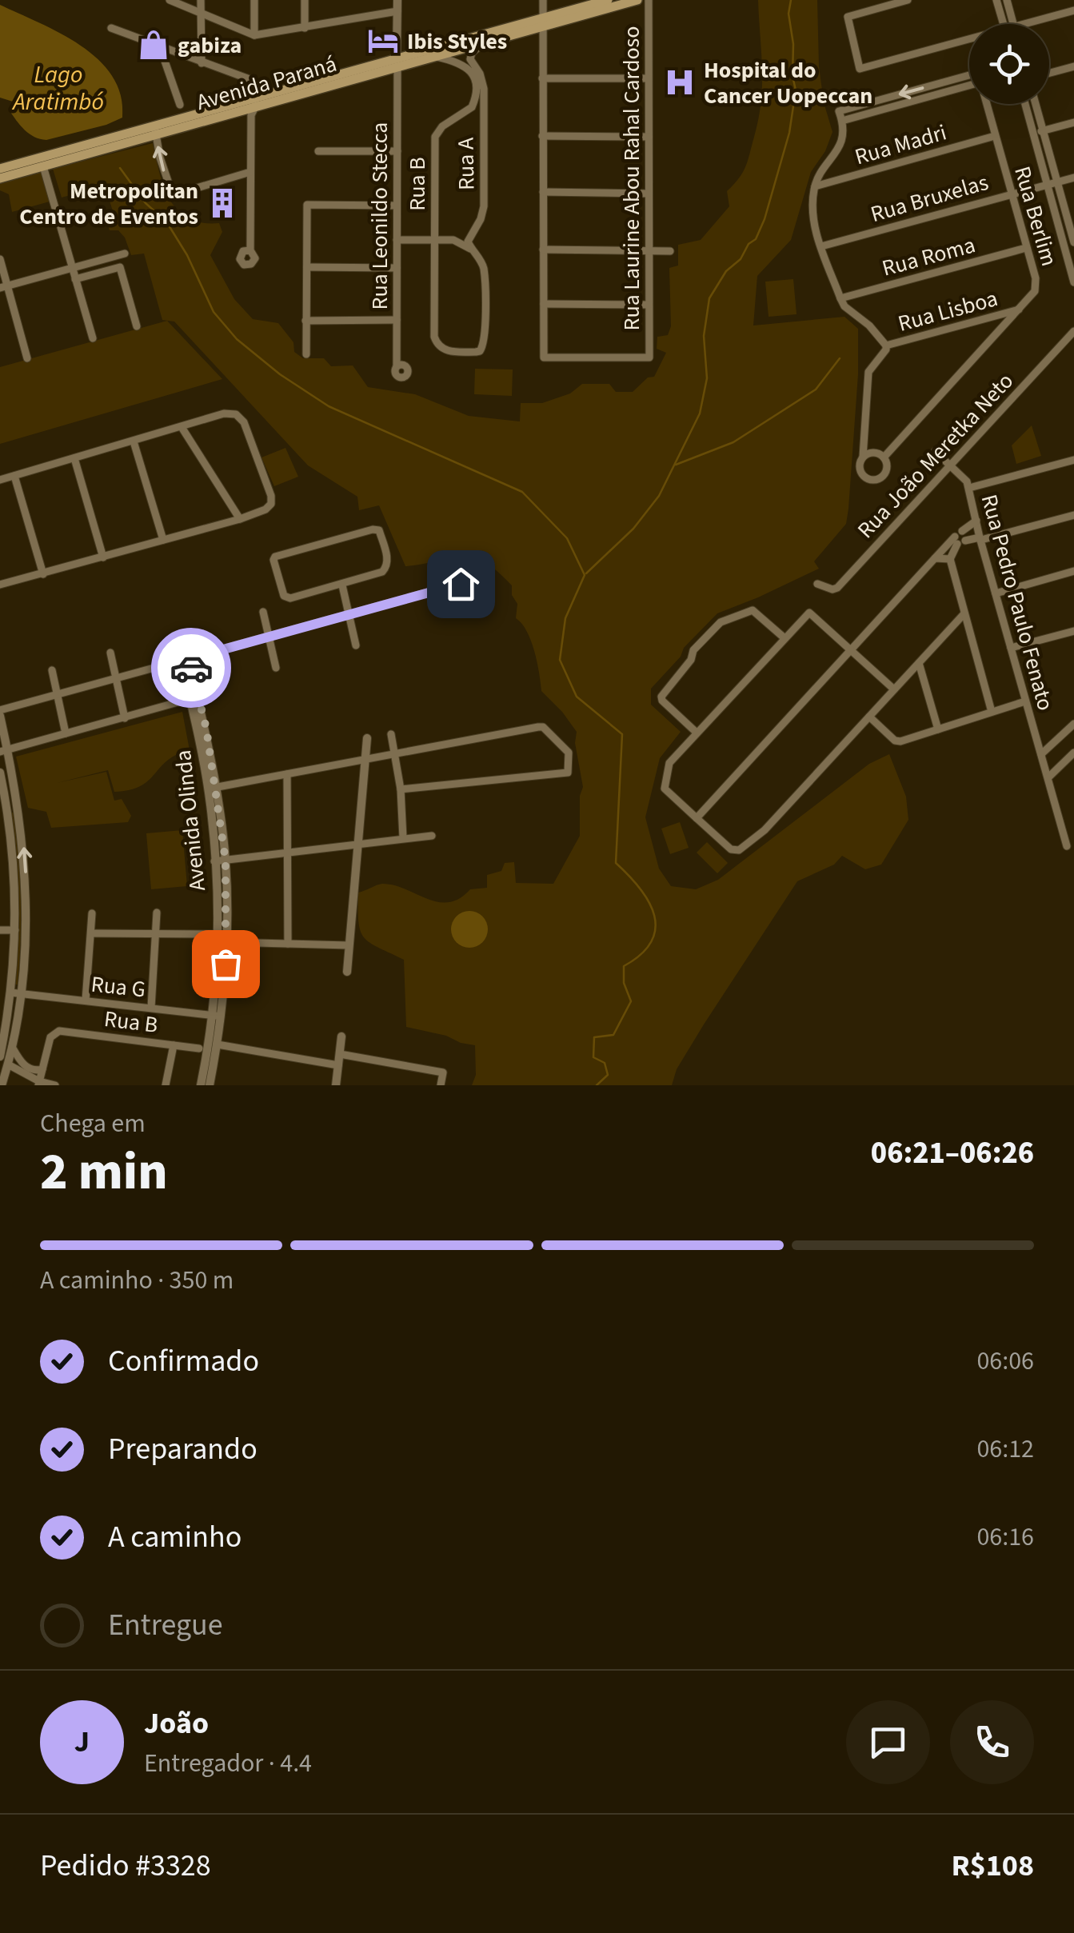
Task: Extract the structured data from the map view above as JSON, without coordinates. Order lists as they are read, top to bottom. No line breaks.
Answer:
{"streets":{"main road":["Avenida Paraná"],"street":["Rua Madri","Rua A","Rua Laurine Abou Rahal Cardoso","Rua B","Rua Bruxelas","Rua Leonildo Stecca","Rua Berlim","Rua Roma","Rua Lisboa","Rua João Meretka Neto","Rua Pedro Paulo Fenato","Avenida Olinda","Rua G"]},"crossings":[["Avenida Paraná","Rua Leonildo Stecca"],["Rua Madri","Rua Berlim"],["Rua A","Rua B"],["Rua Bruxelas","Rua Berlim"],["Rua Berlim","Rua Roma"],["Rua Berlim","Rua Lisboa"],["Rua João Meretka Neto","Rua Pedro Paulo Fenato"],["Avenida Olinda","Rua G"]],"water":["Lago Aratimbó"],"places":{"hotel":["Ibis Styles"],"shop":["gabiza"],"hospital":["Hospital do Cancer Uopeccan"],"building":["Metropolitan Centro de Eventos"]},"page":{"heading":["2 min","Chega em","06:21–06:26"],"panel":["João","Entregador · 4.4","Pedido #3328","R$108"],"bar":"A caminho · 350 m","list":[["Confirmado","06:06"],["Preparando","06:12"],["A caminho","06:16"],"Entregue"],"round":"J"}}
